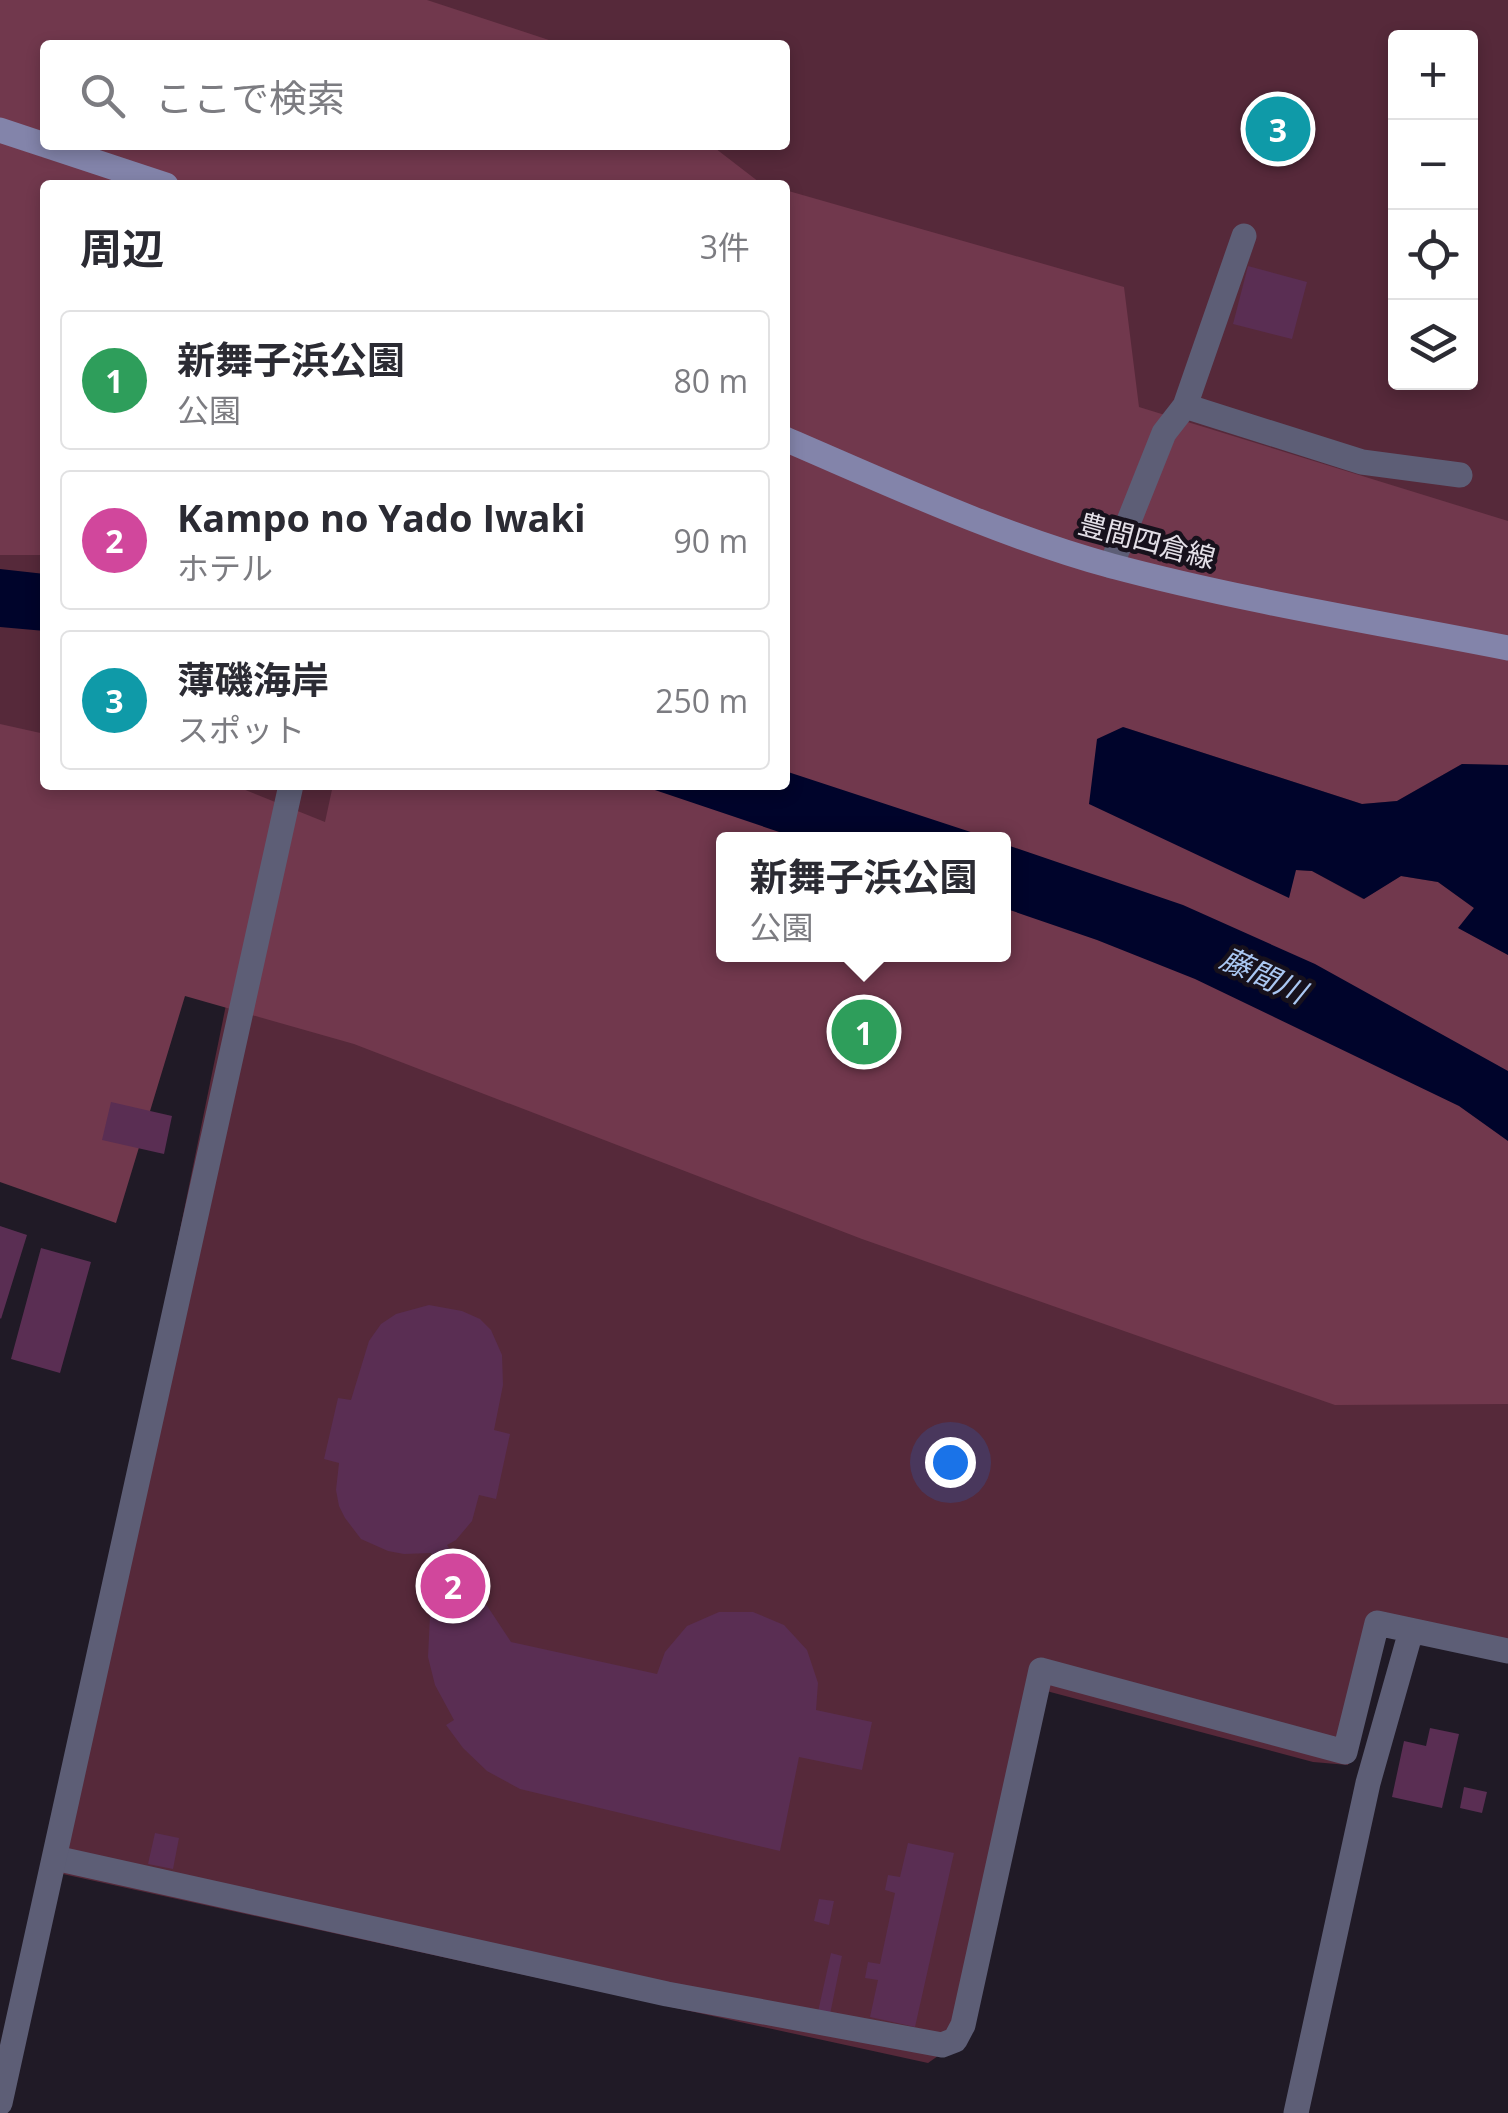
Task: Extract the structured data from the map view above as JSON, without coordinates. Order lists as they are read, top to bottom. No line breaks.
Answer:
{"streets":{"main road":["豊間四倉線"]},"water":["藤間川"],"page":{"map_buttons":["+","−"],"search":"ここで検索","pins":["3","1","2"],"heading":["周辺","3件"],"list":[{"mark":"1","name":"新舞子浜公園","note":"公園","value":"80 m"},{"mark":"2","name":"Kampo no Yado Iwaki","note":"ホテル","value":"90 m"},{"mark":"3","name":"薄磯海岸","note":"スポット","value":"250 m"}],"popup":["新舞子浜公園","公園"]}}
